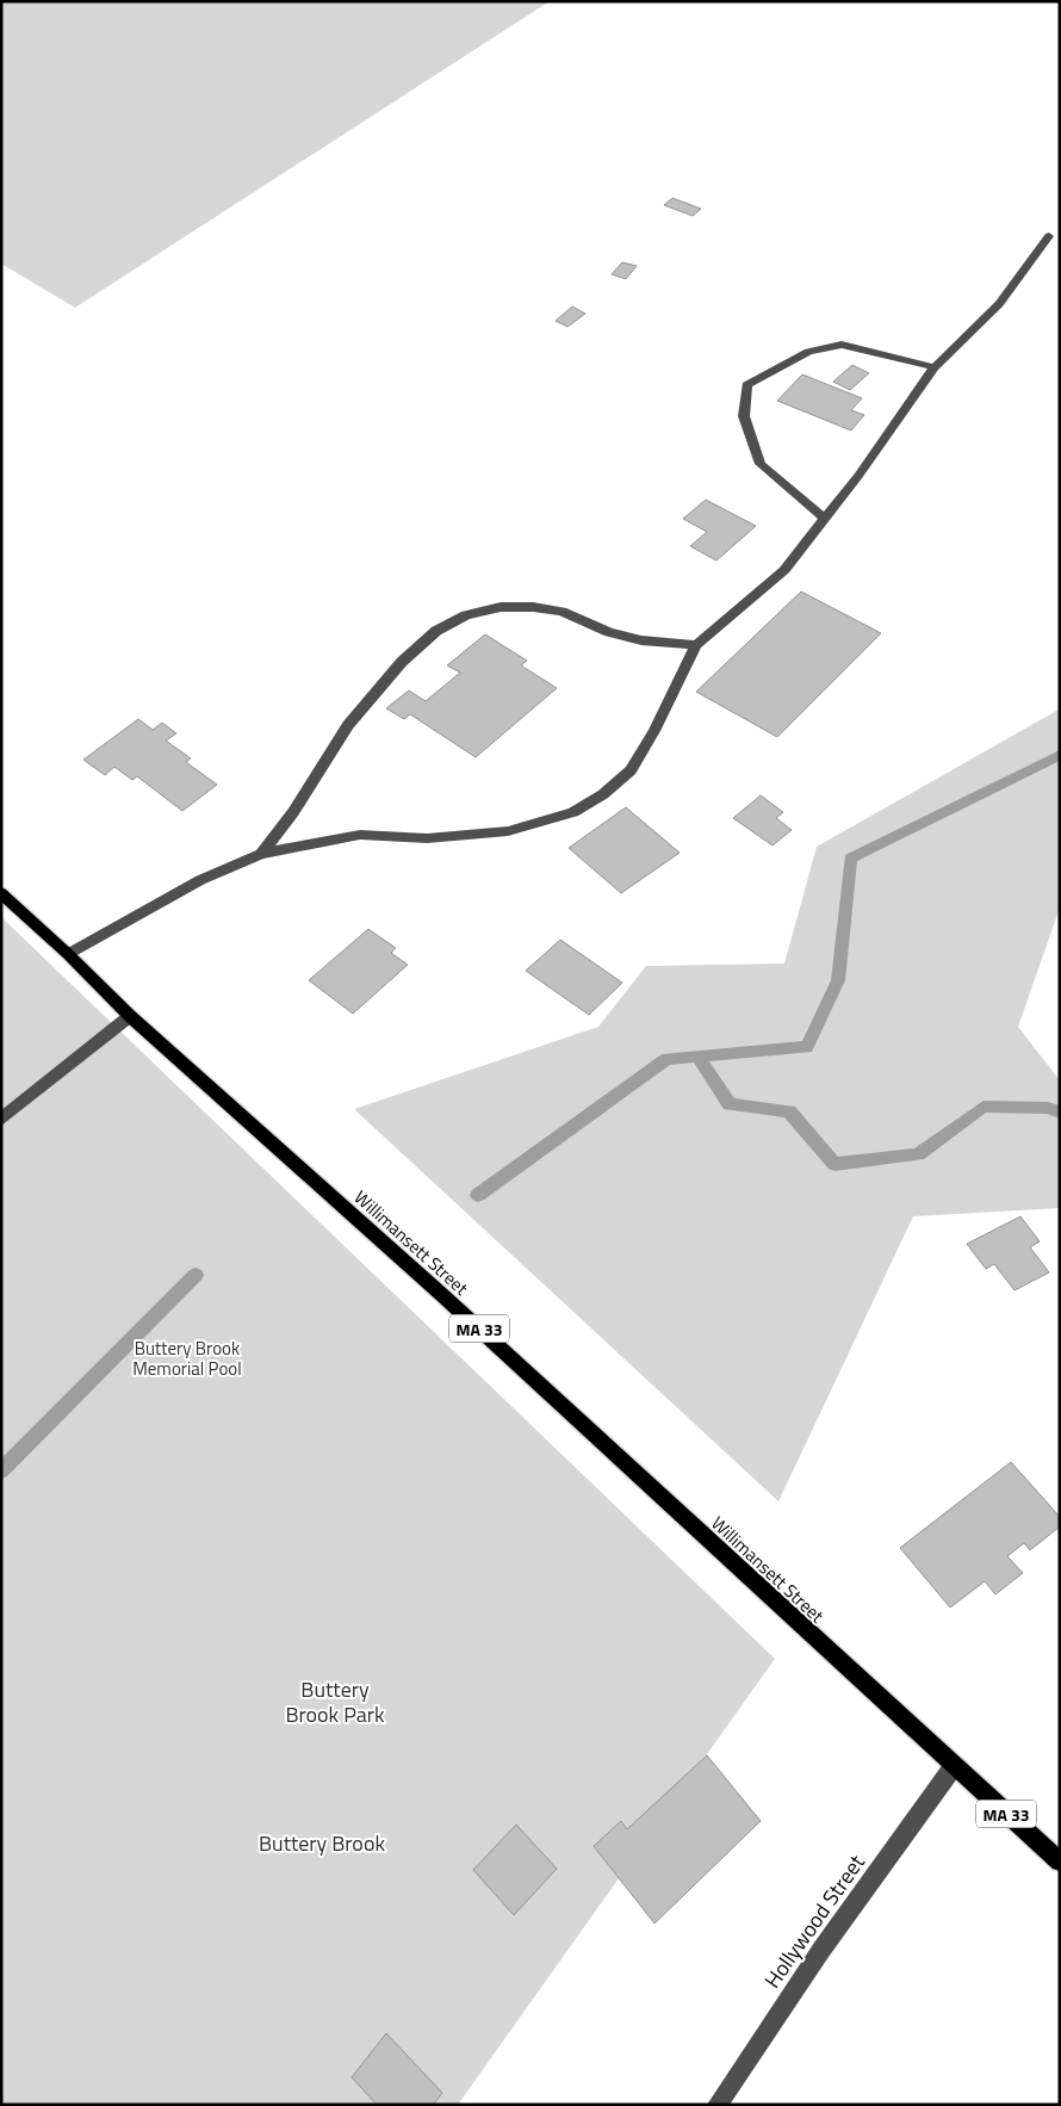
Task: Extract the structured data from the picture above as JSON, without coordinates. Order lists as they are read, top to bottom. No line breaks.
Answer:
{"streets":{"main road":["Willimansett Street","MA 33"],"street":["Hollywood Street"]},"crossings":[["Willimansett Street","MA 33"],["Willimansett Street","Hollywood Street"],["MA 33","Hollywood Street"]],"parks":["Buttery Brook Memorial Pool","Buttery Brook Park","Buttery Brook"]}
